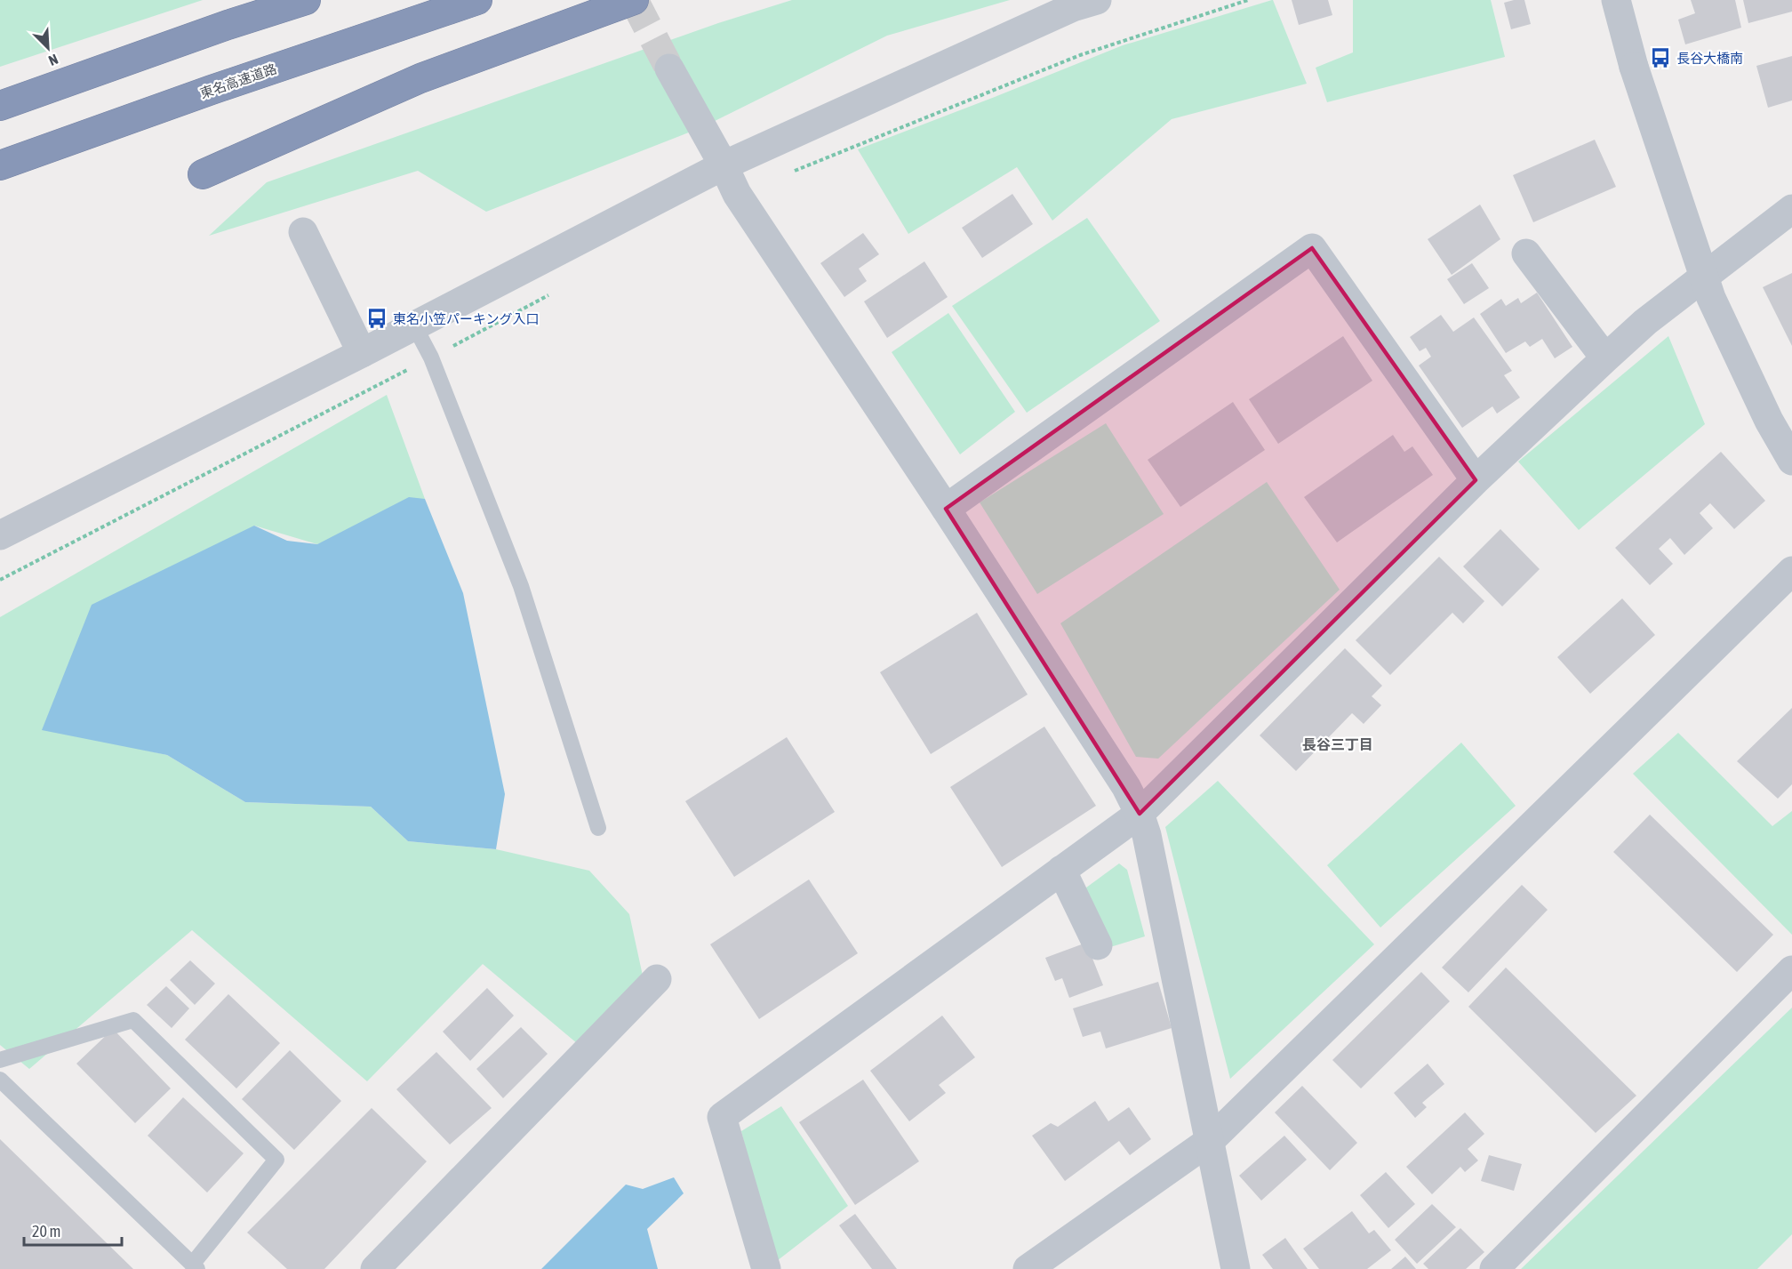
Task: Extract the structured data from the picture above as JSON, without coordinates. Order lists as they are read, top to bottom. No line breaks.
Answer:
{"streets":{"highway":["東名高速道路"]},"districts":["長谷三丁目"],"places":{"bus stop":["長谷大橋南","東名小笠パーキング入口"]},"scale_bar":"20 m","north":"bottom right"}
